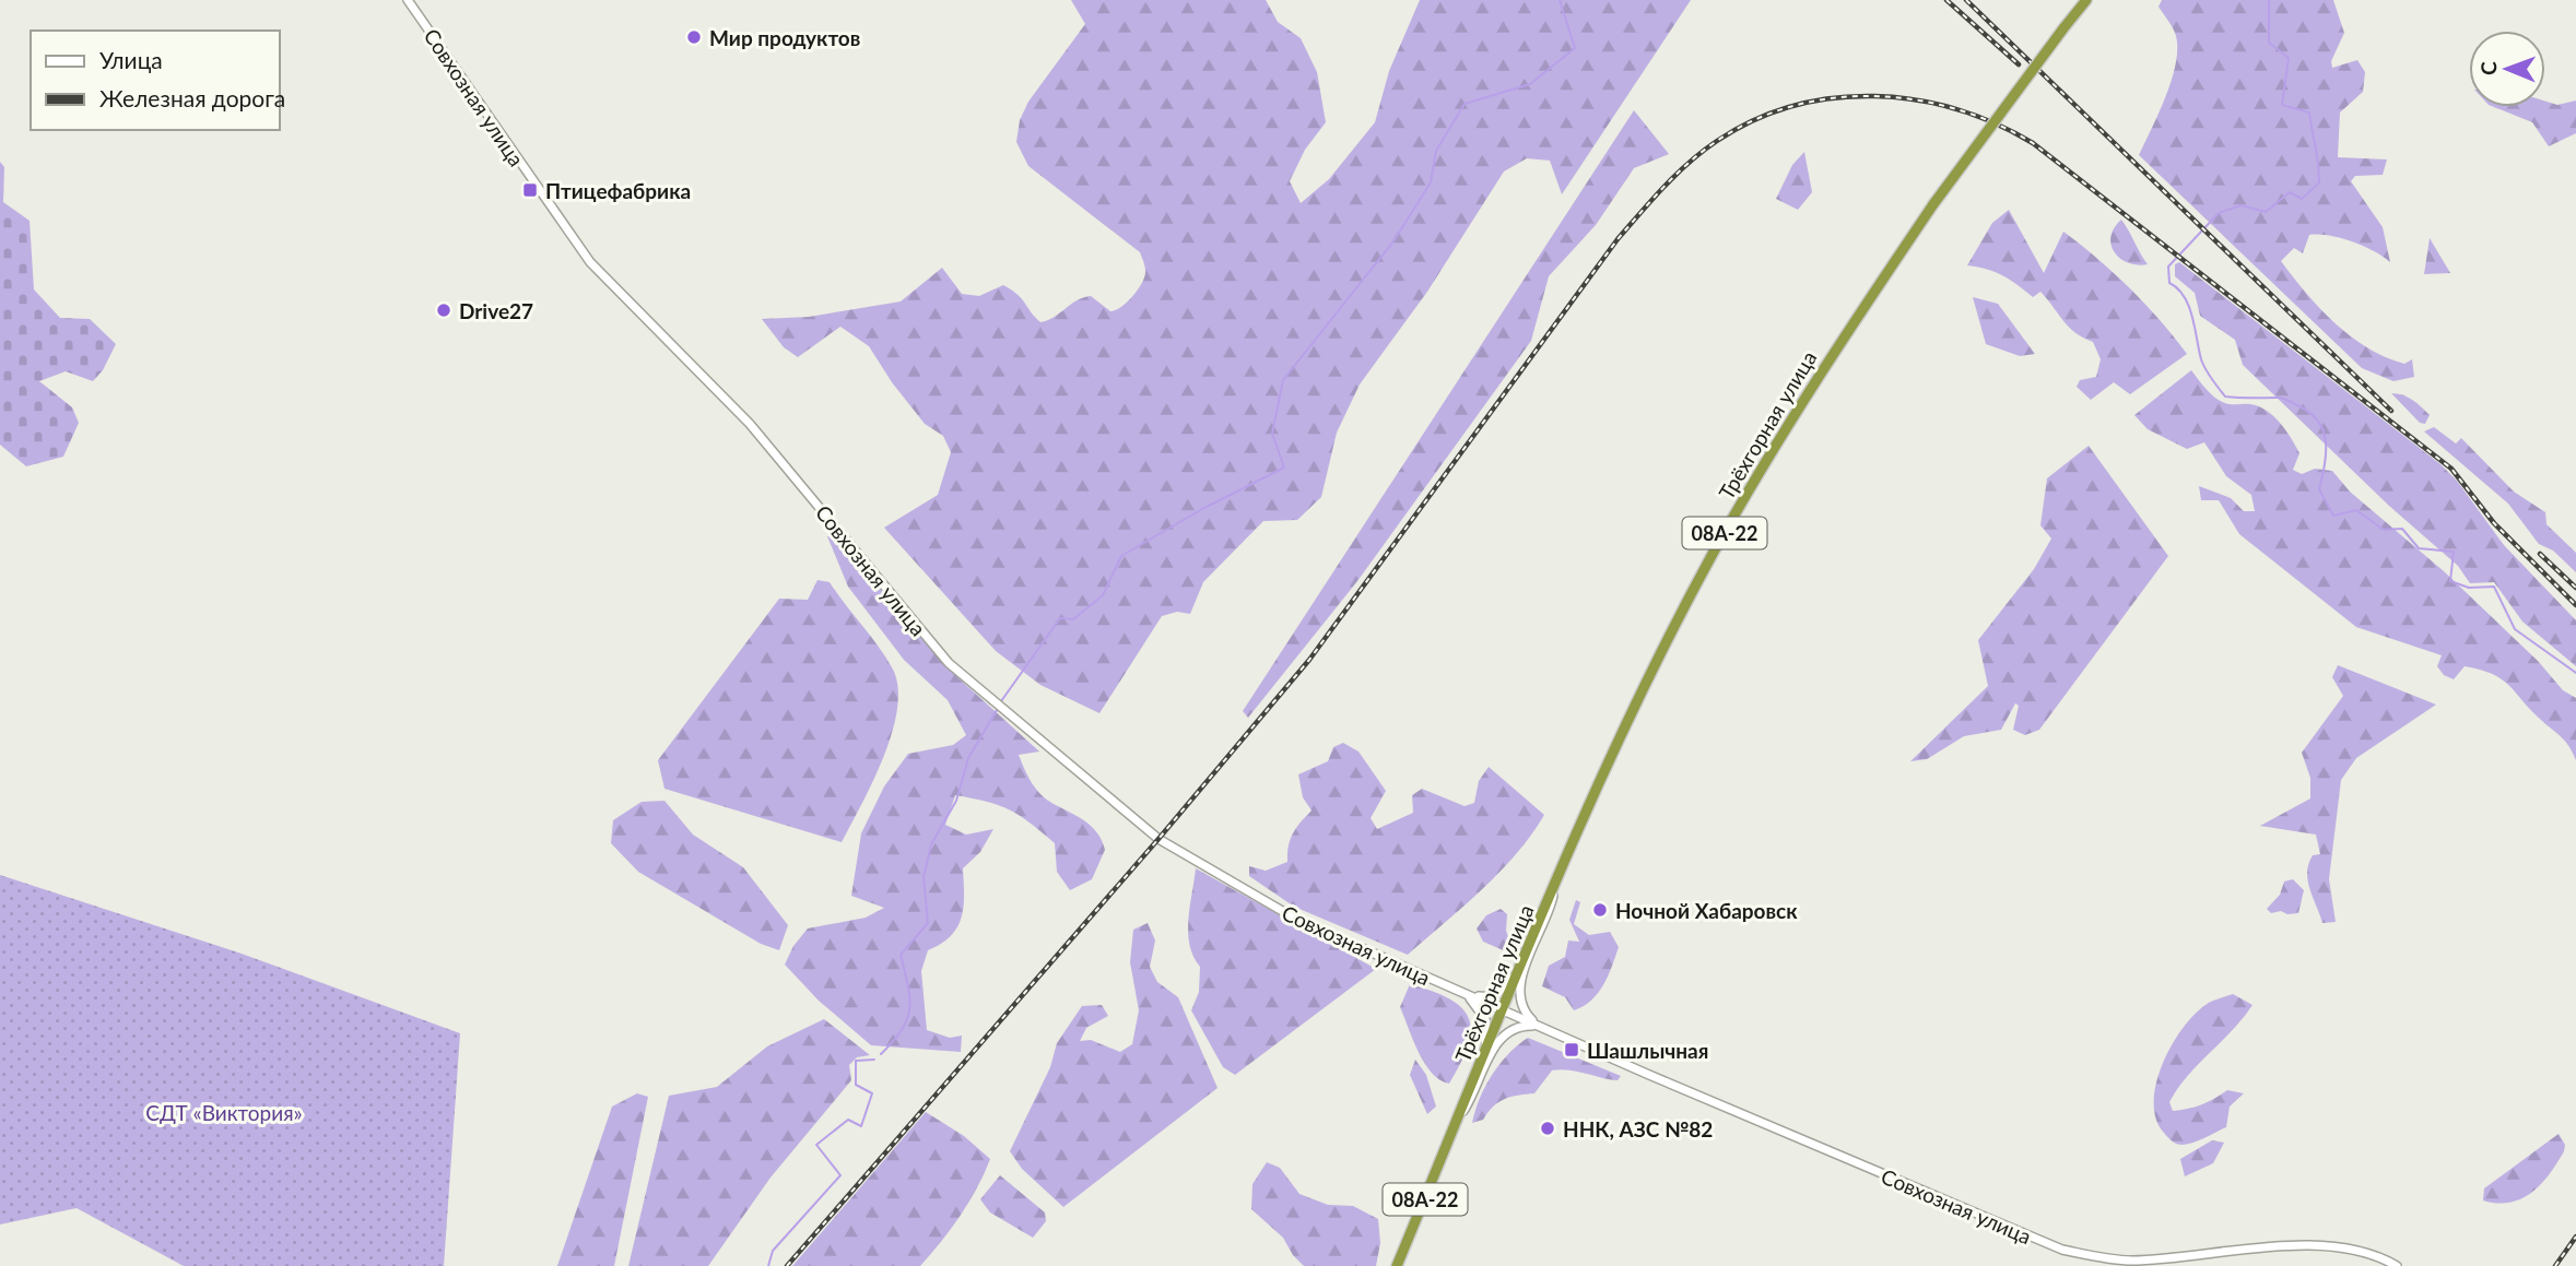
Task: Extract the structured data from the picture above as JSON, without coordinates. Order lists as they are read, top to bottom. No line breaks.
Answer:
{"streets":{"highway":["Трёхгорная улица","08А-22"],"main road":["Совхозная улица"]},"crossings":[["Совхозная улица","Трёхгорная улица"],["Трёхгорная улица","08А-22"]],"parks":["СДТ «Виктория»"],"places":{"other":["Мир продуктов","Drive27","Ночной Хабаровск","ННК, АЗС №82"],"transit":["Птицефабрика","Шашлычная"]},"legend":["Улица","Железная дорога"],"north":"left"}
